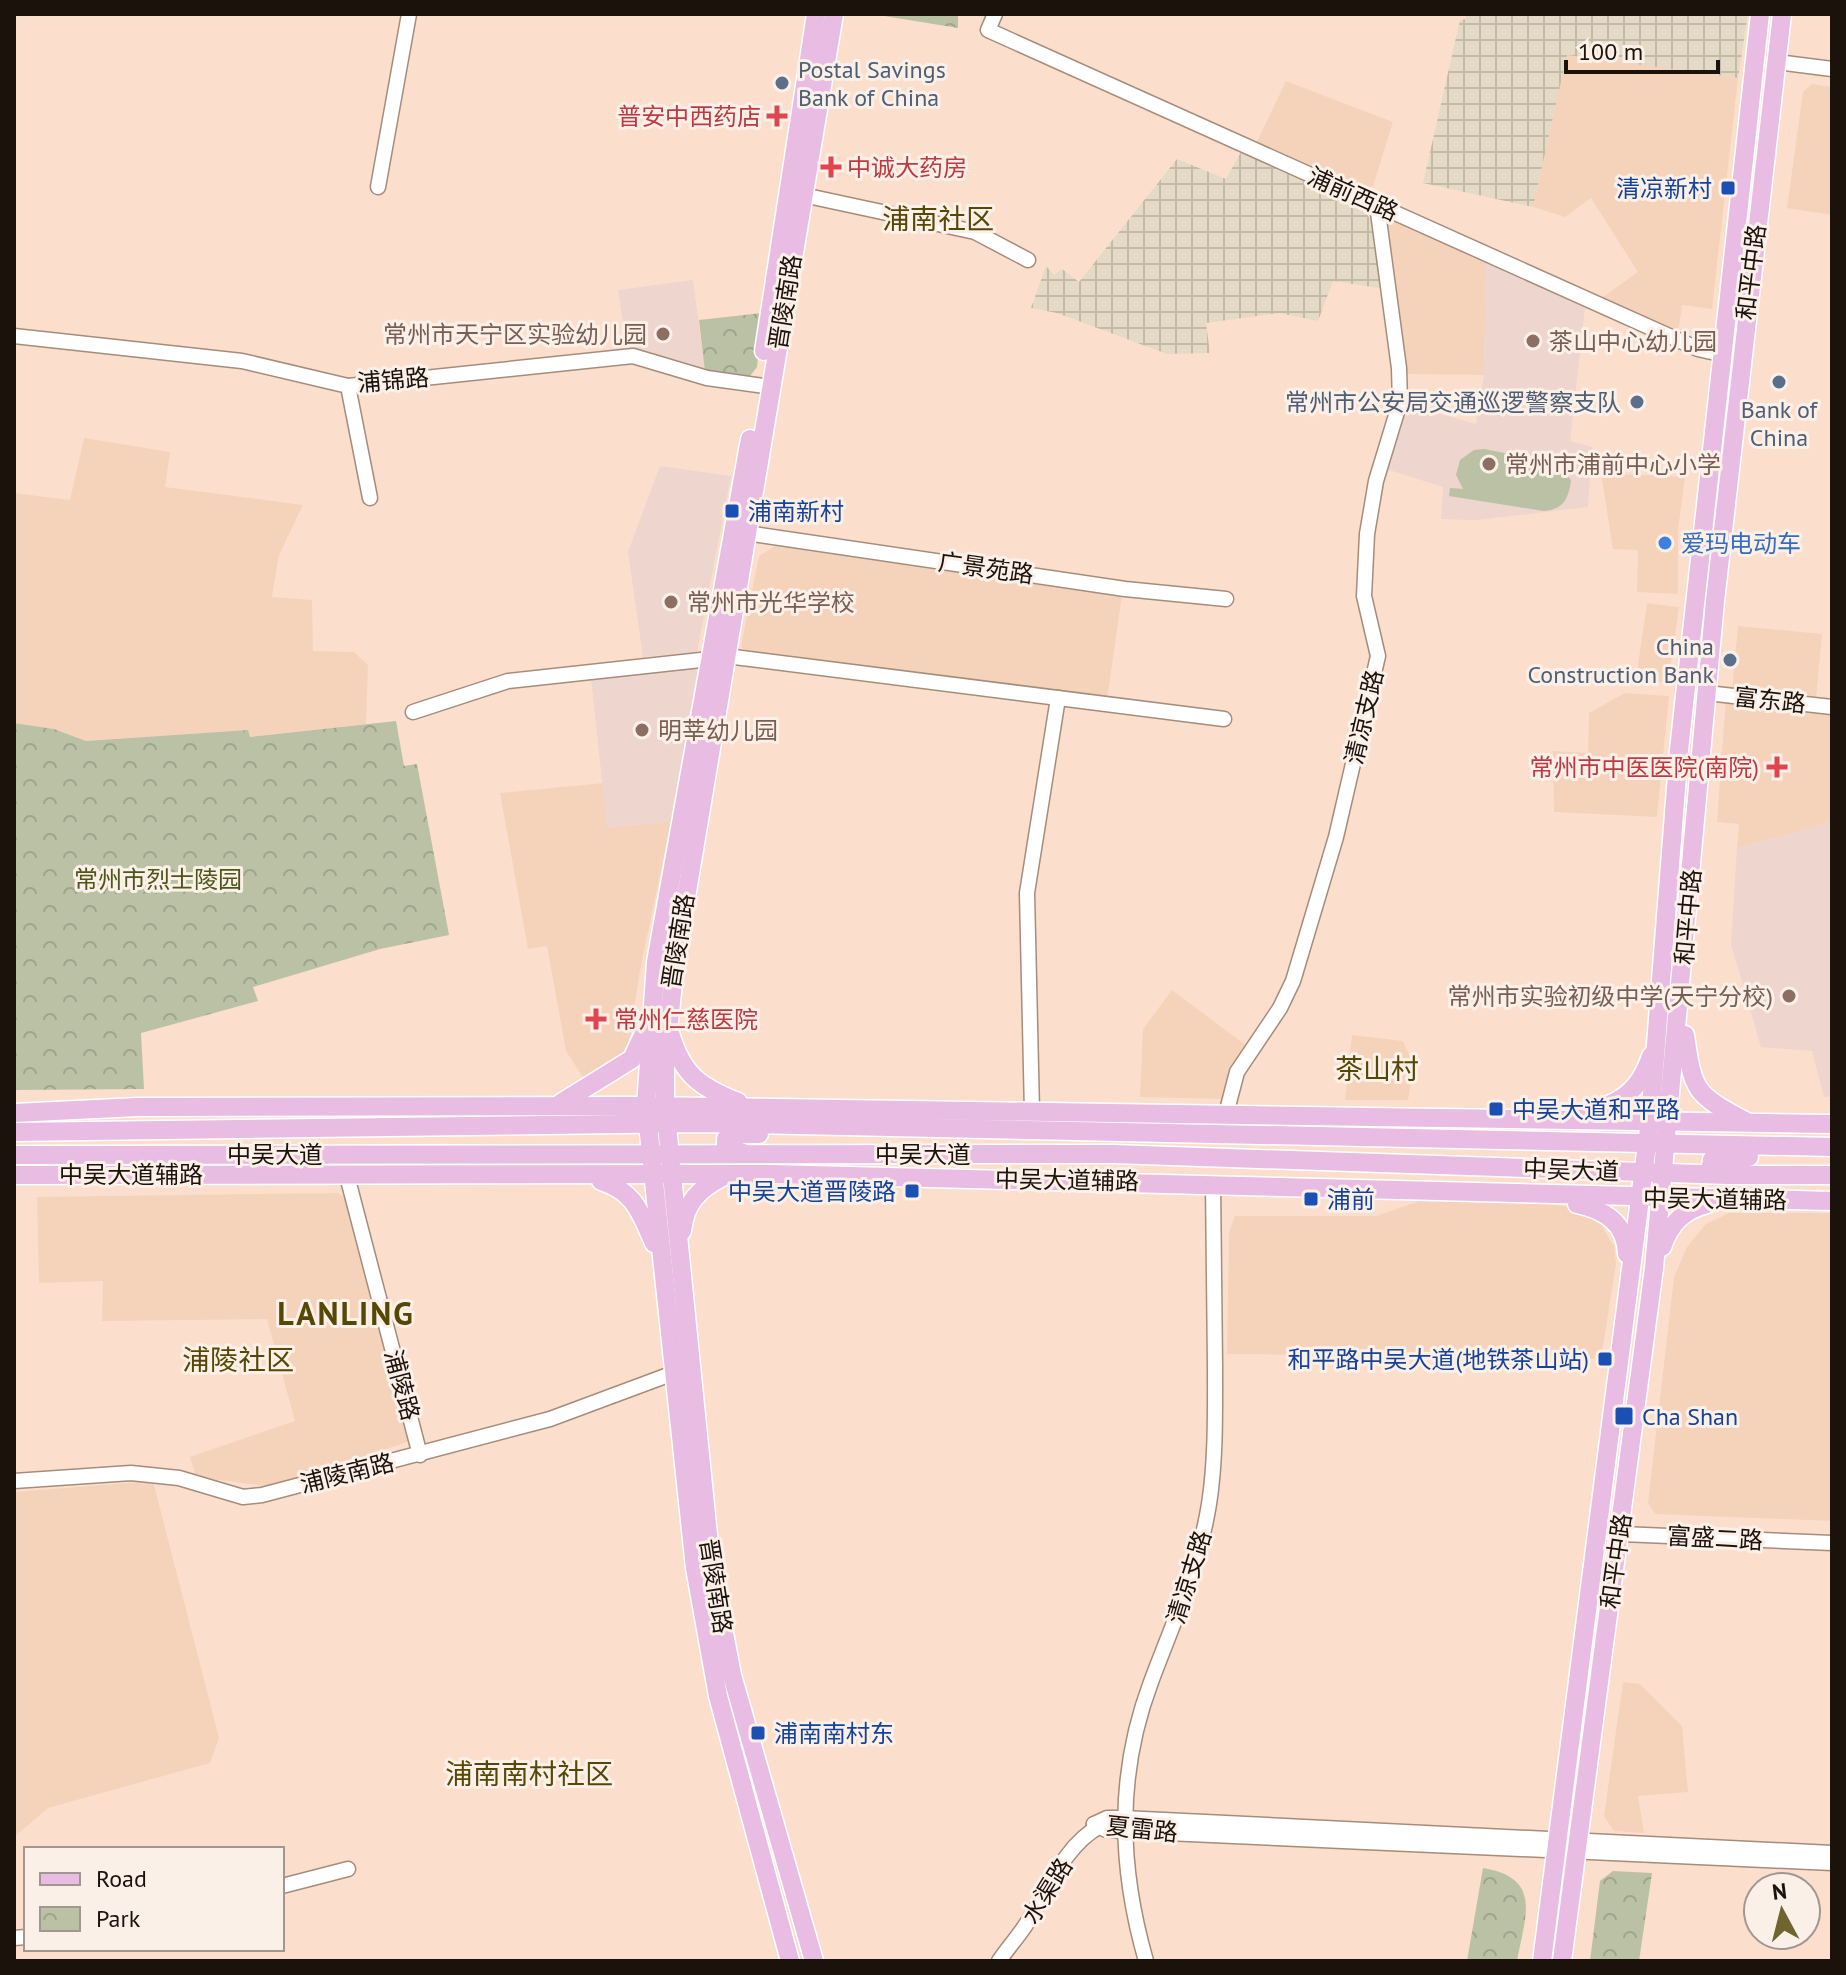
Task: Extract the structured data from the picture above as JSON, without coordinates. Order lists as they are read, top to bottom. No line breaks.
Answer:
{"streets":{"main road":["和平中路","晋陵南路","中吴大道","中吴大道辅路"],"street":["浦前西路","浦锦路","广景苑路","富东路","清凉支路","浦陵路","浦陵南路","富盛二路","夏雷路","水渠路"]},"crossings":[["浦前西路","和平中路"],["浦前西路","清凉支路"],["和平中路","富东路"],["和平中路","中吴大道"],["和平中路","中吴大道辅路"],["和平中路","富盛二路"],["和平中路","夏雷路"],["晋陵南路","浦锦路"],["晋陵南路","广景苑路"],["晋陵南路","中吴大道"],["晋陵南路","中吴大道辅路"],["晋陵南路","浦陵南路"],["清凉支路","中吴大道辅路"],["清凉支路","夏雷路"],["中吴大道辅路","浦陵路"],["浦陵路","浦陵南路"],["夏雷路","水渠路"]],"districts":["浦南社区","茶山村","LANLING","浦陵社区","浦南南村社区"],"parks":["常州市烈士陵园"],"places":{"other":["Postal Savings Bank of China","常州市天宁区实验幼儿园","茶山中心幼儿园","Bank of China","常州市公安局交通巡逻警察支队","常州市浦前中心小学","爱玛电动车","常州市光华学校","China Construction Bank","明莘幼儿园","常州市实验初级中学(天宁分校)"],"health":["普安中西药店","中诚大药房","常州市中医医院(南院)","常州仁慈医院"],"transit":["清凉新村","浦南新村","中吴大道和平路","中吴大道晋陵路","浦前","和平路中吴大道(地铁茶山站)","Cha Shan","浦南南村东"]},"legend":["Road","Park"],"scale_bar":"100 m","north":"top"}
